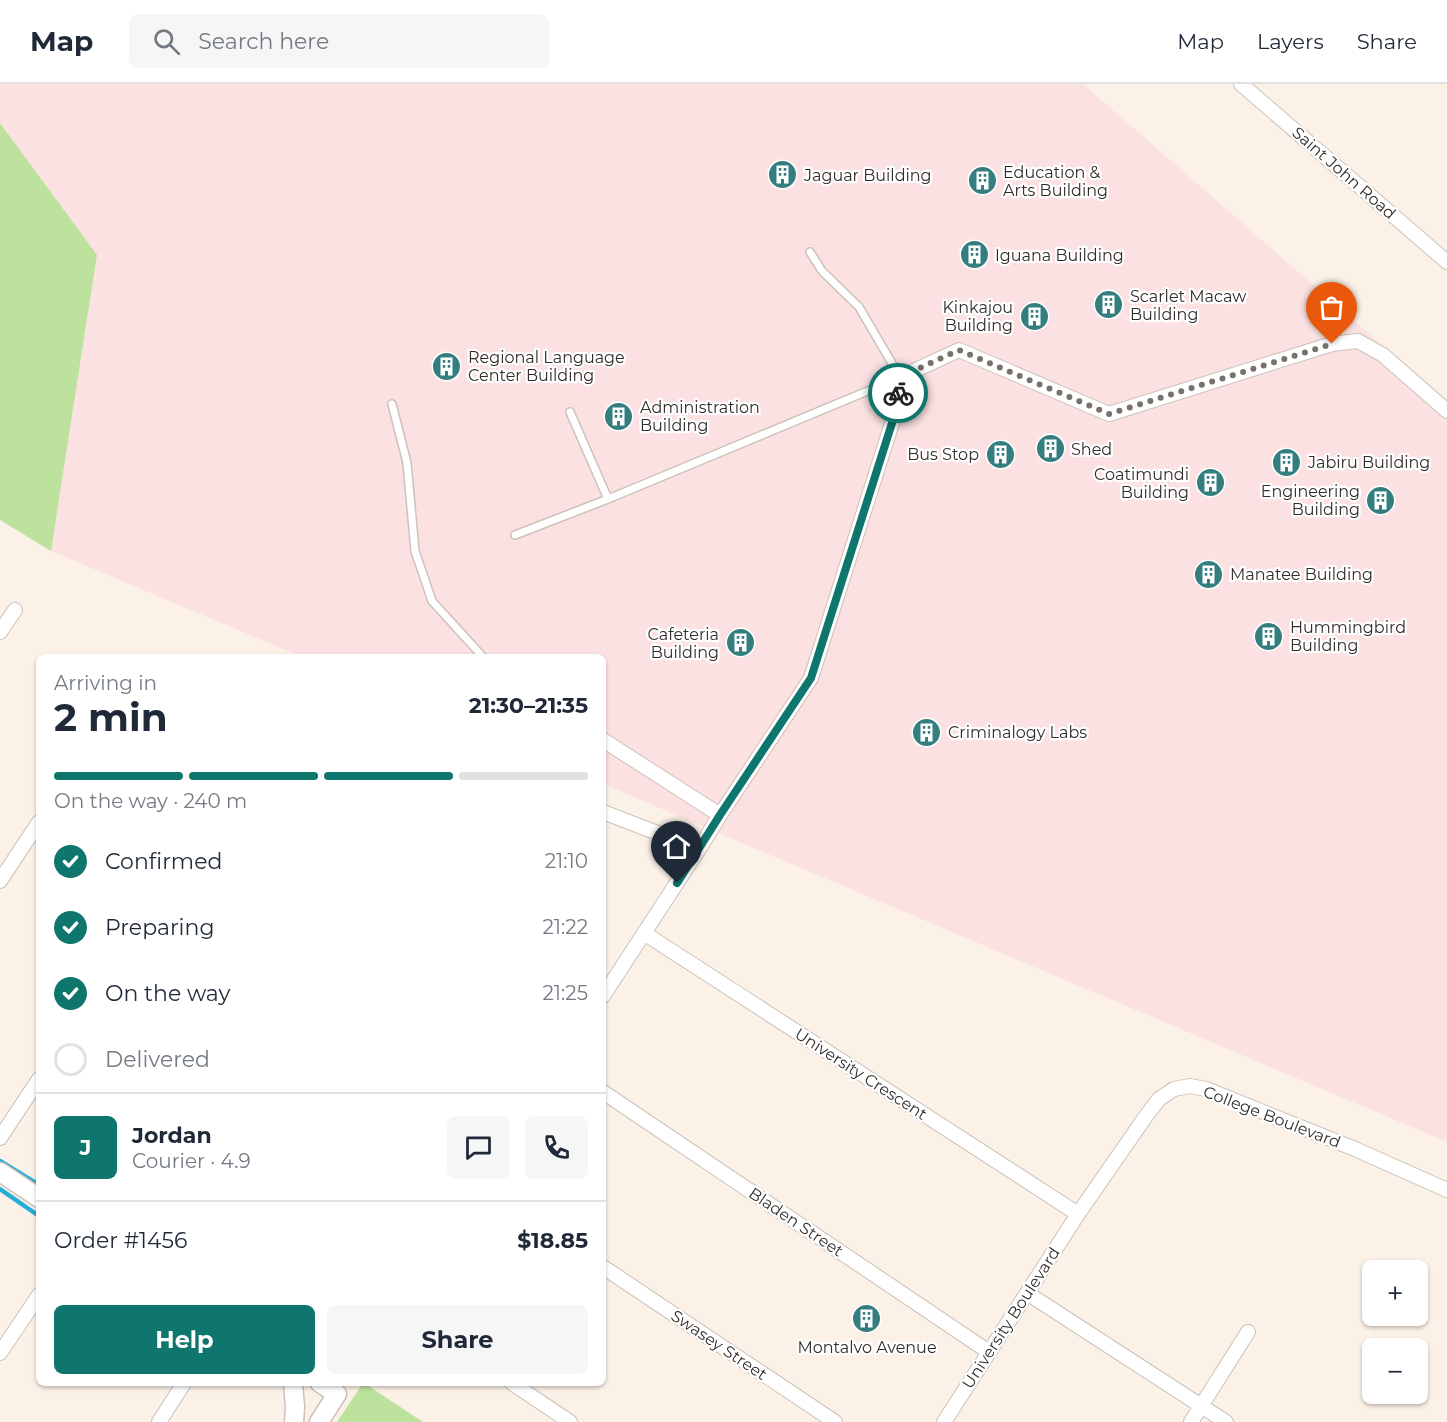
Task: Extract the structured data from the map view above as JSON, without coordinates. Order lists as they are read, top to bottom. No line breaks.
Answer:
{"streets":{"street":["Saint John Road","University Crescent","College Boulevard","Bladen Street","University Boulevard","Swasey Street"]},"crossings":[["University Crescent","College Boulevard"],["University Crescent","University Boulevard"],["College Boulevard","University Boulevard"],["Bladen Street","University Boulevard"]],"places":{"building":["Jaguar Building","Education & Arts Building","Iguana Building","Scarlet Macaw Building","Kinkajou Building","Regional Language Center Building","Administration Building","Shed","Bus Stop","Jabiru Building","Coatimundi Building","Engineering Building","Manatee Building","Hummingbird Building","Cafeteria Building","Criminalogy Labs","Montalvo Avenue"]},"page":{"header":"Map","search":"Search here","nav":["Map","Layers","Share"],"heading":["2 min","Arriving in","21:30–21:35"],"panel":["Jordan","Courier · 4.9","Order #1456","$18.85"],"bar":"On the way · 240 m","list":[["Confirmed","21:10"],["Preparing","21:22"],["On the way","21:25"],"Delivered"],"round":"J","map_buttons":["+","−"],"buttons":["Help","Share"]}}
